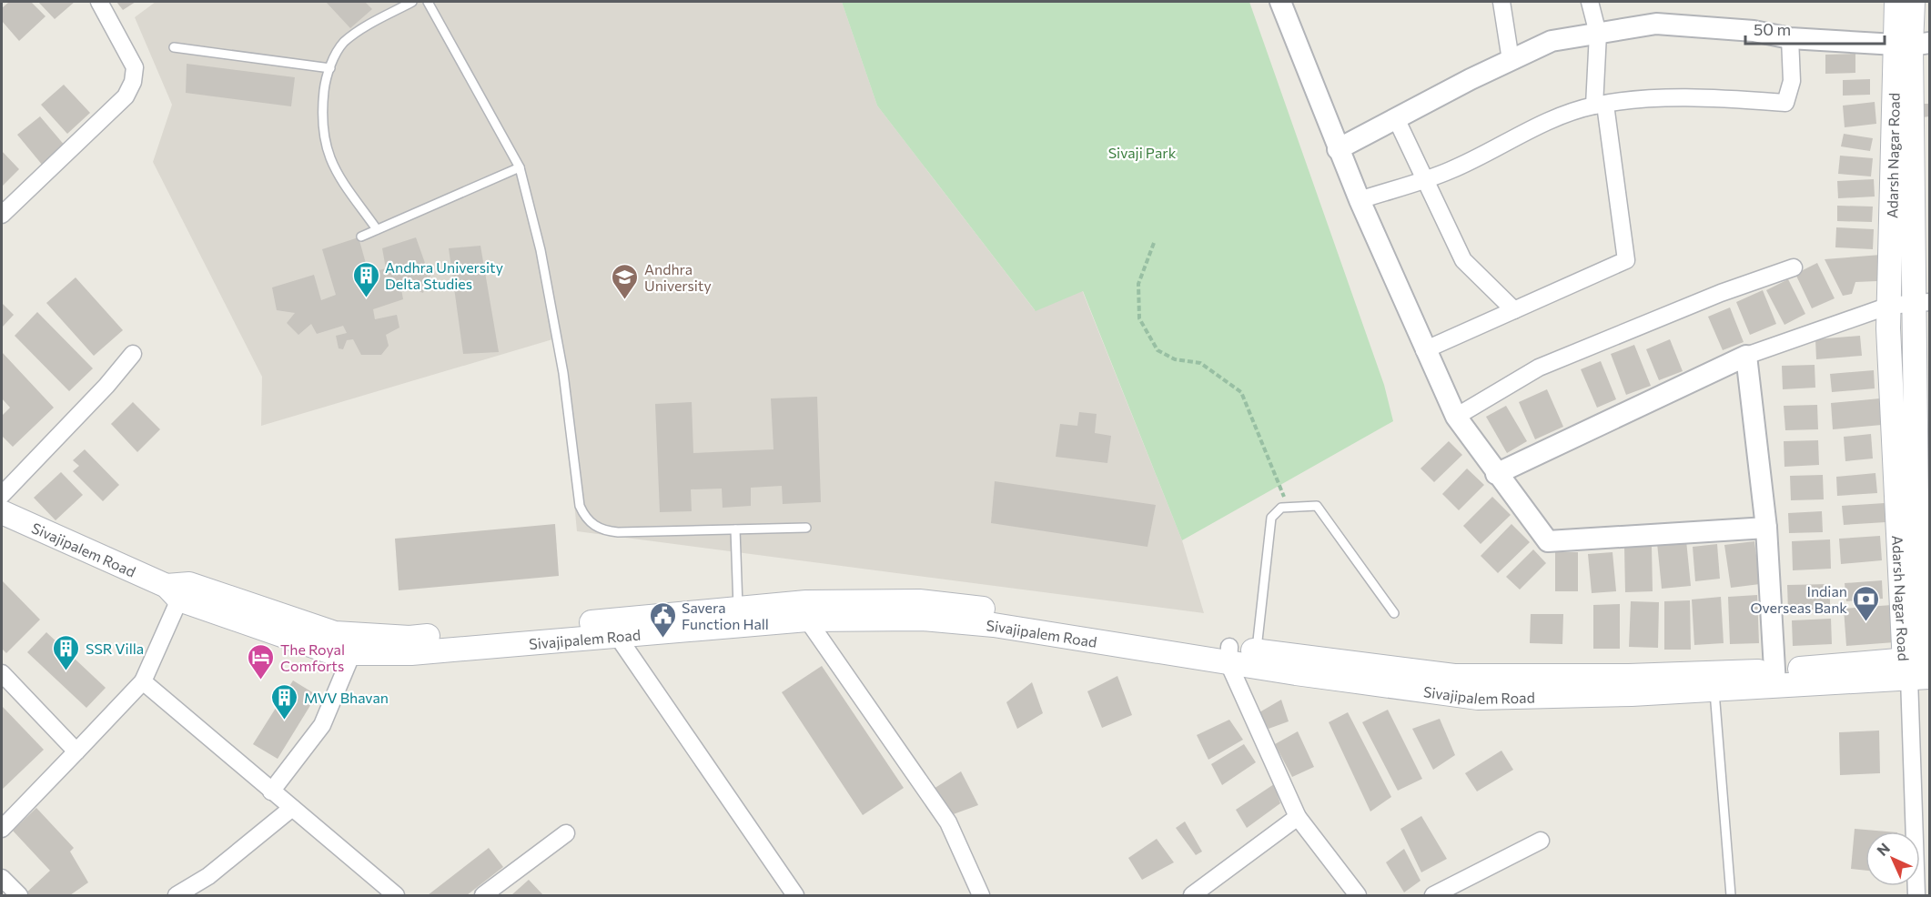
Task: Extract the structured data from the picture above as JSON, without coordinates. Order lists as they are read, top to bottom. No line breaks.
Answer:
{"streets":{"main road":["Adarsh Nagar Road","Sivajipalem Road"]},"crossings":[["Adarsh Nagar Road","Sivajipalem Road"]],"parks":["Sivaji Park"],"places":{"building":["Andhra University Delta Studies","SSR Villa","MVV Bhavan"],"school or university":["Andhra University"],"bank":["Indian Overseas Bank"],"public building":["Savera Function Hall"],"hotel":["The Royal Comforts"]},"scale_bar":"50 m","north":"top left"}
